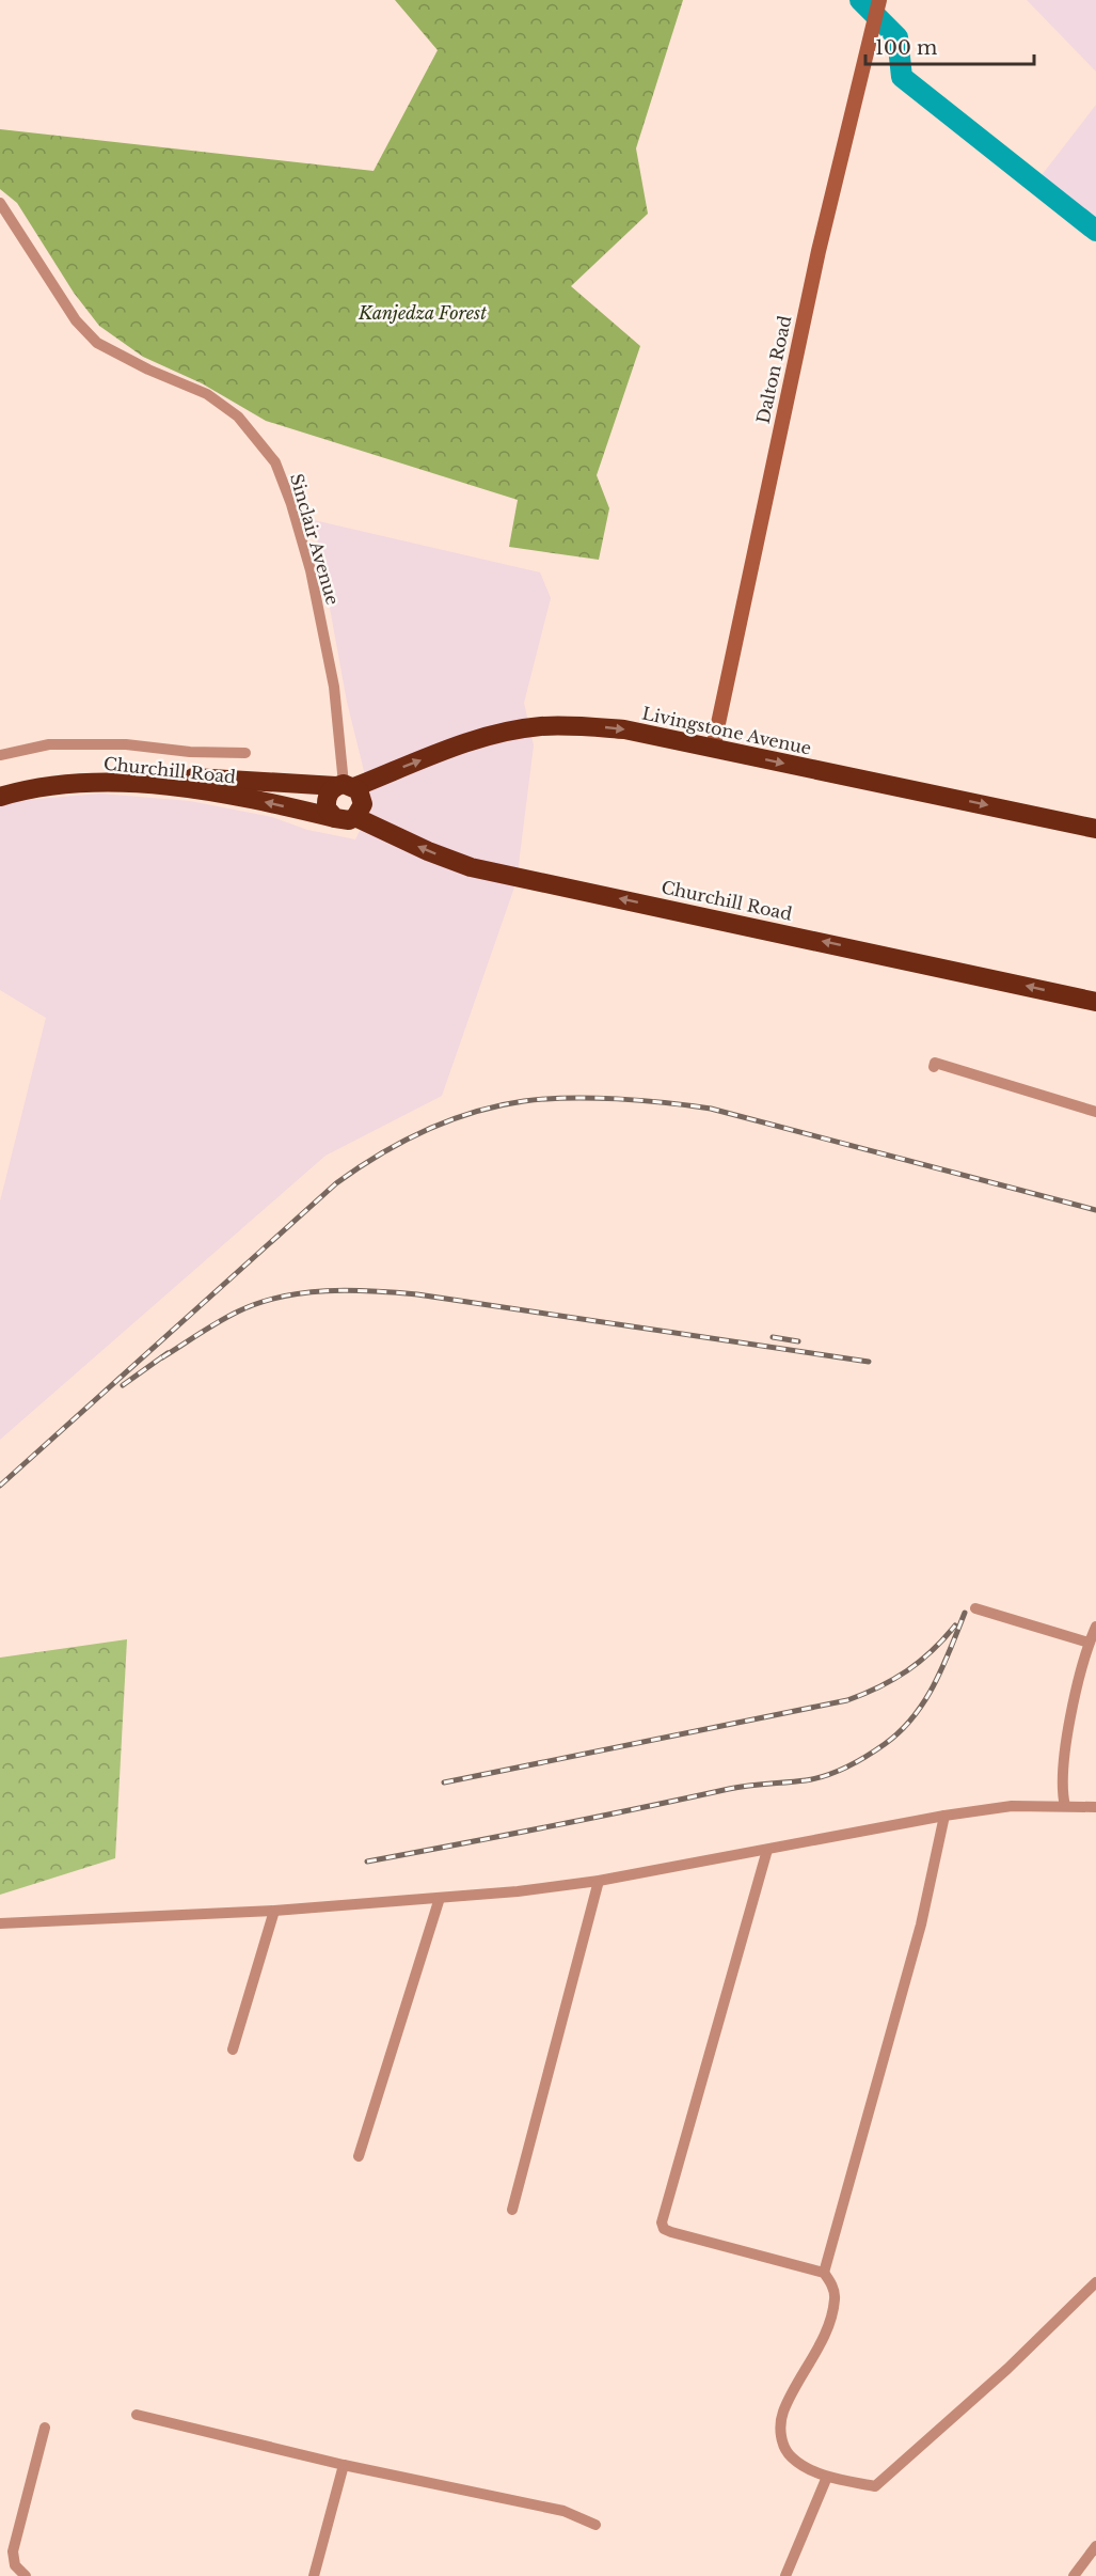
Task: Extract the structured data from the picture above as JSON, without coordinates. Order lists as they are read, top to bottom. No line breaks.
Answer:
{"streets":{"highway":["Livingstone Avenue","Churchill Road"],"main road":["Dalton Road"],"street":["Sinclair Avenue"]},"crossings":[["Dalton Road","Livingstone Avenue"],["Sinclair Avenue","Livingstone Avenue"],["Sinclair Avenue","Churchill Road"],["Livingstone Avenue","Churchill Road"]],"one_way":["Livingstone Avenue"],"parks":["Kanjedza Forest"],"scale_bar":"100 m"}
